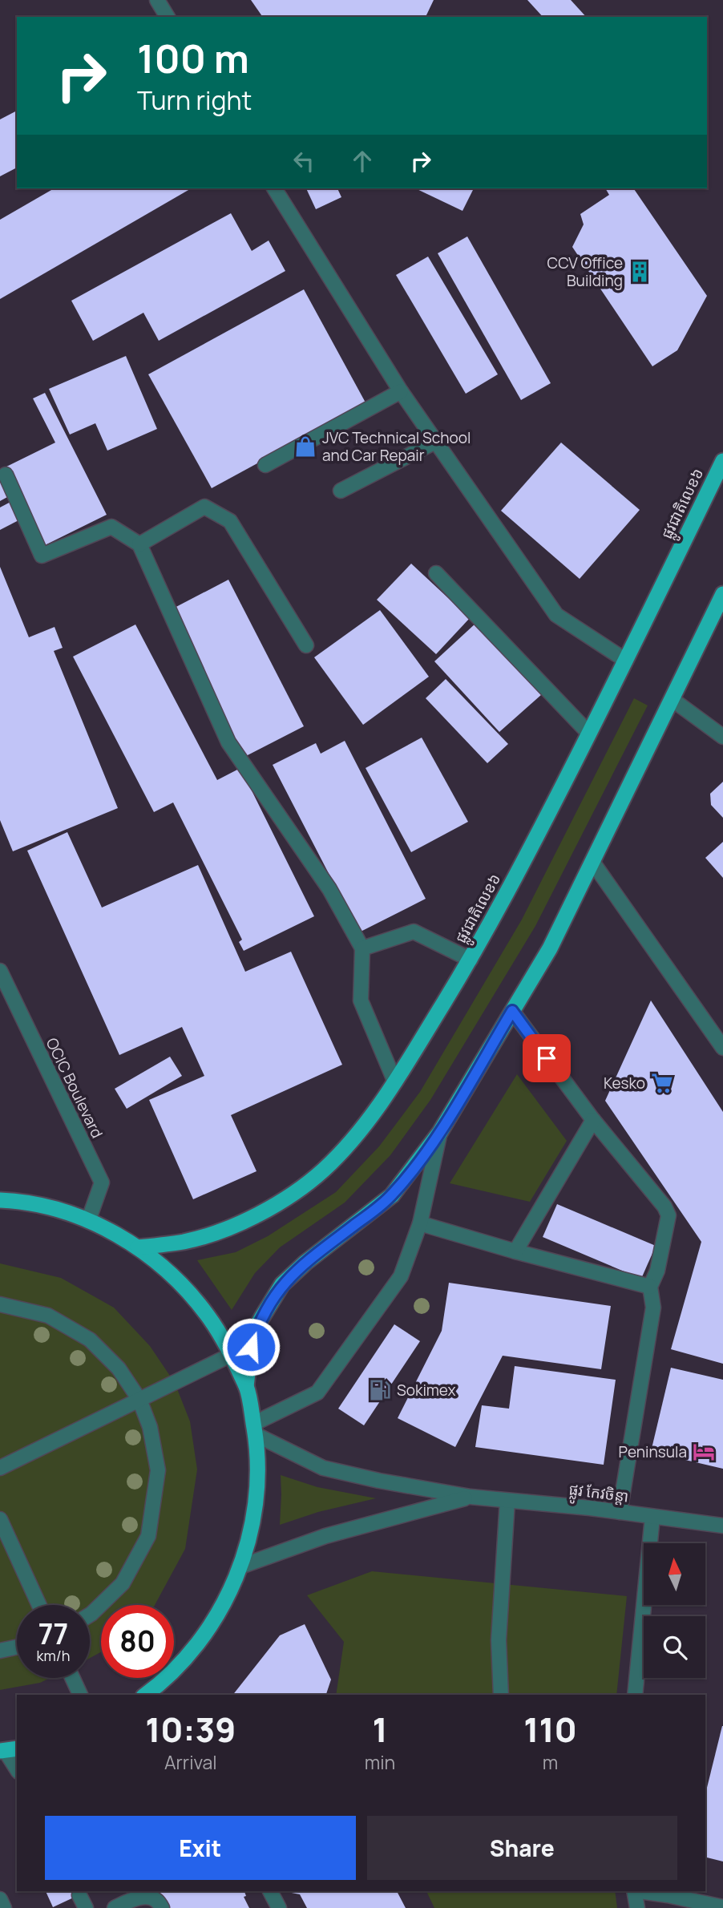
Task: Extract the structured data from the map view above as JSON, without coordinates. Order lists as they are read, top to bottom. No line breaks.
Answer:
{"streets":{"highway":["ផ្លូវជាតិលេខ៦"],"street":["OCIC Boulevard","ផ្លូវ កែវចិន្តា"]},"places":{"building":["CCV Office Building"],"shop":["JVC Technical School and Car Repair"],"supermarket":["Kesko"],"fuel station":["Sokimex"],"hotel":["Peninsula"]},"north":"top","page":{"turn":["100 m","Turn right"],"speed":"77 km/h","limit":"80","eta":["10:39","Arrival","1","min","110","m"],"buttons":["Exit","Share"]}}
